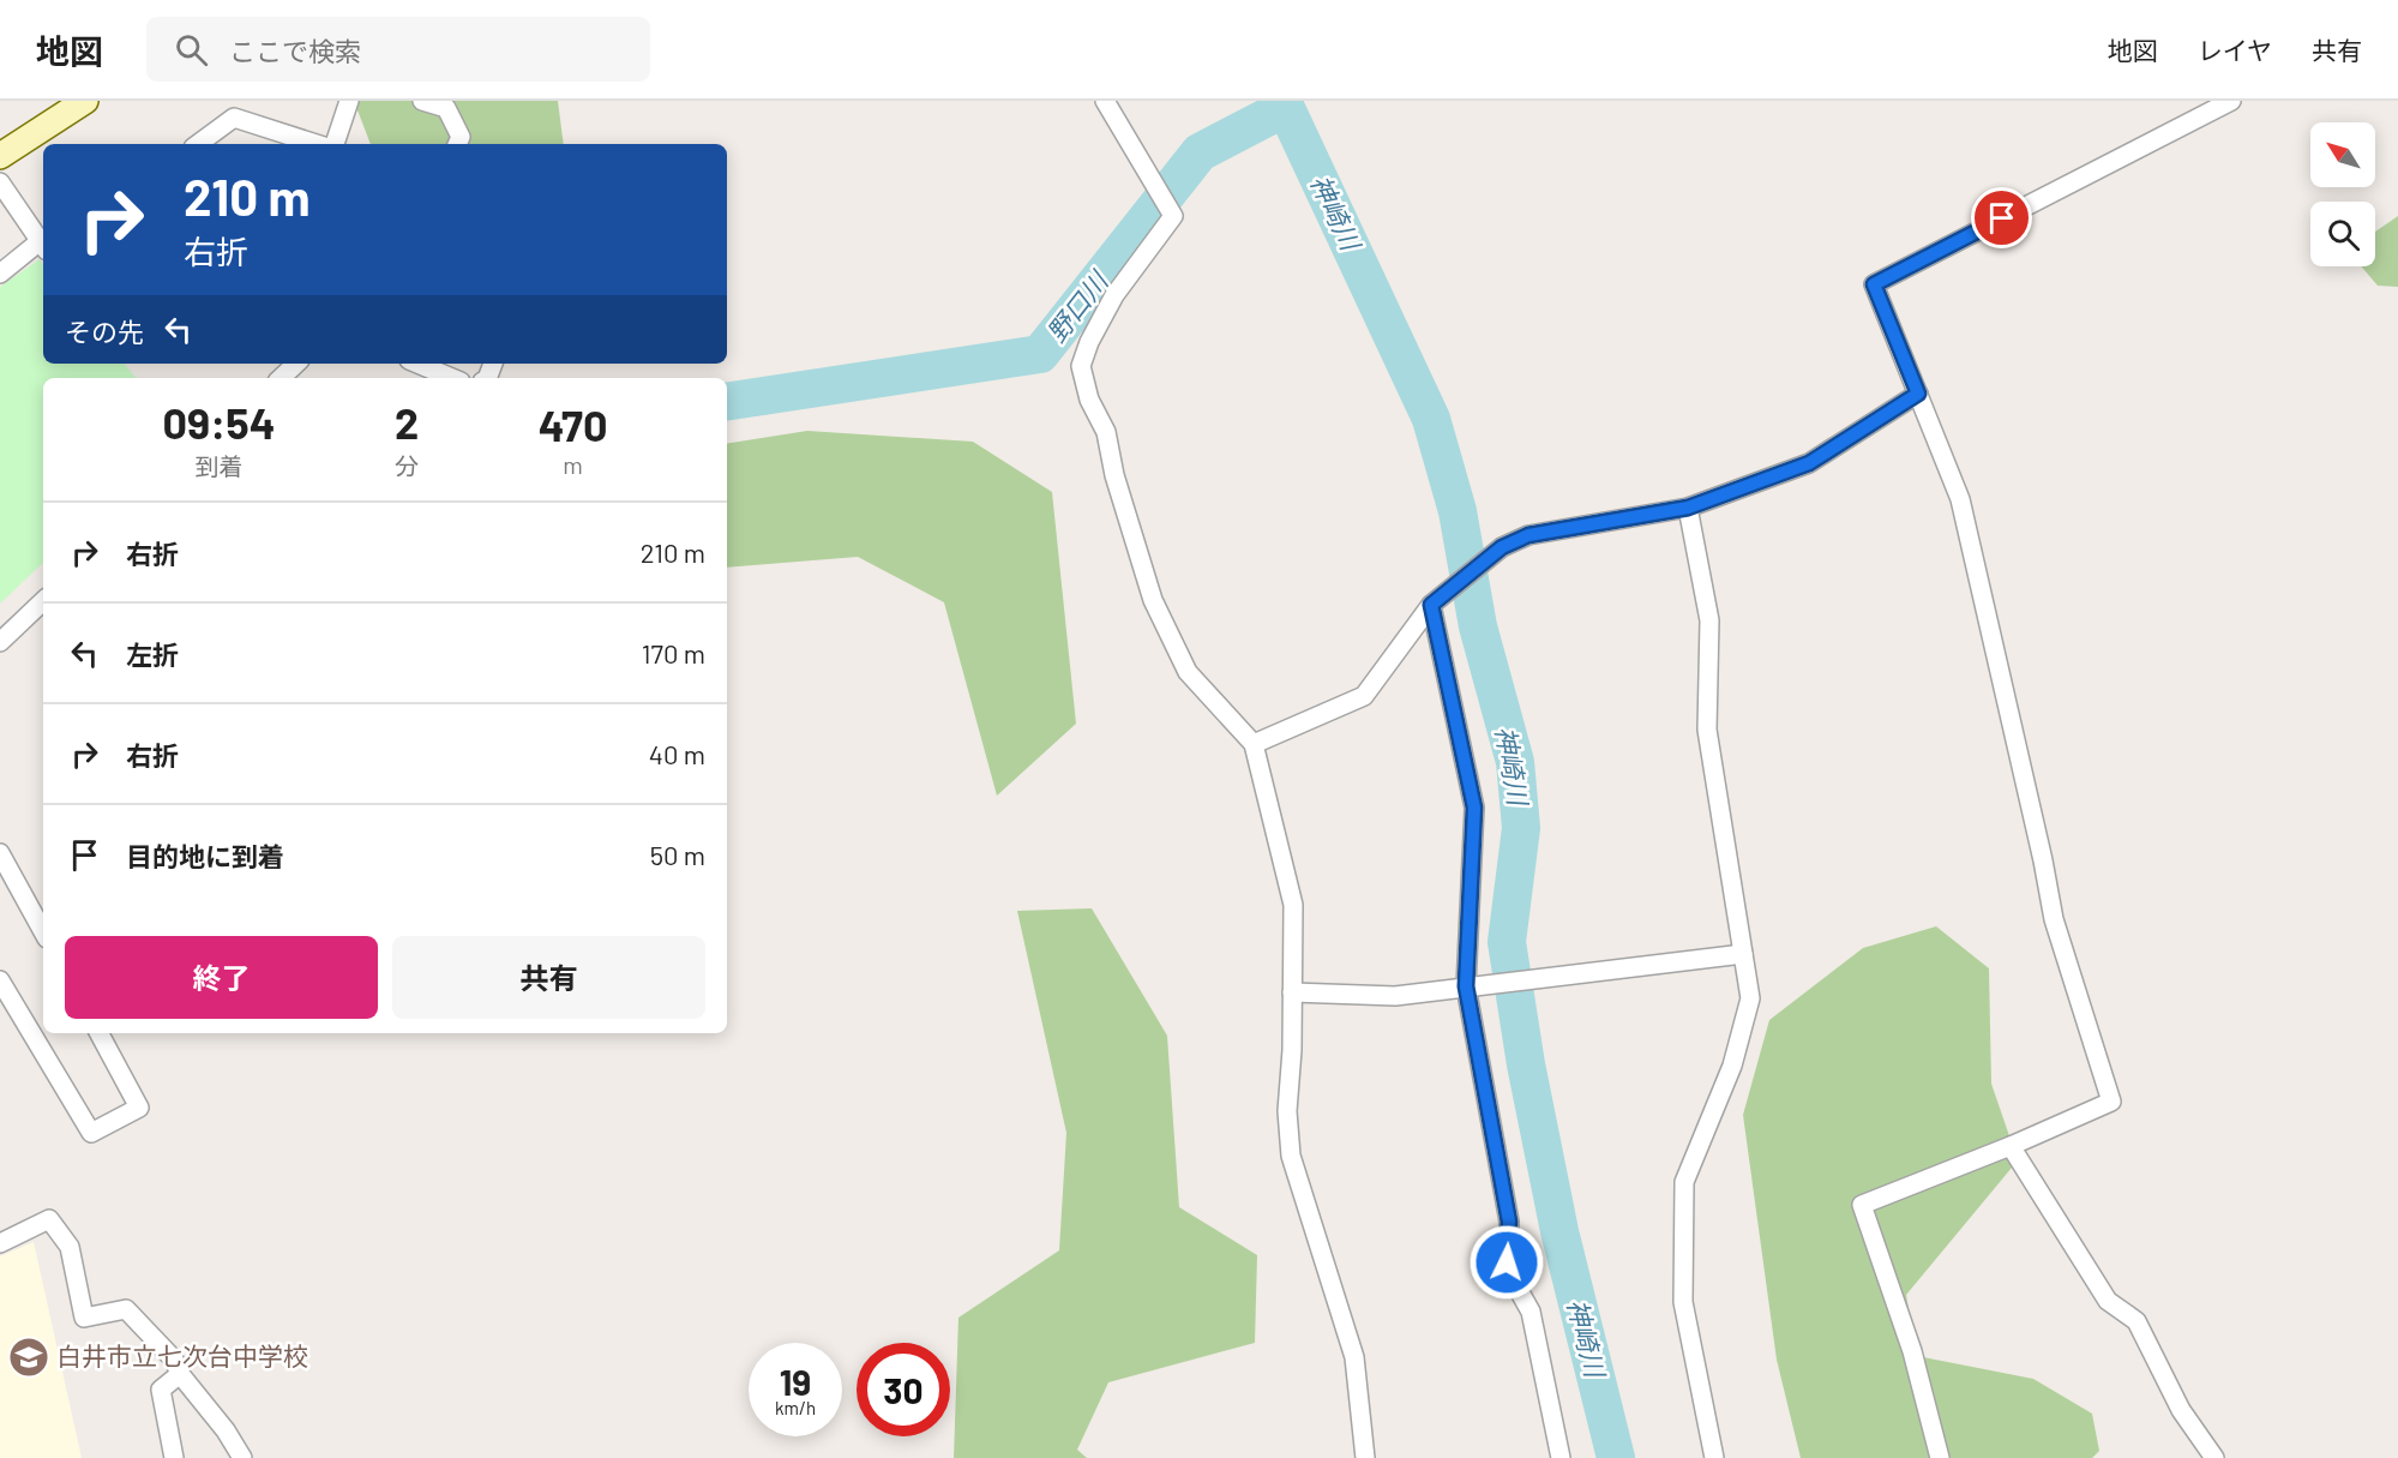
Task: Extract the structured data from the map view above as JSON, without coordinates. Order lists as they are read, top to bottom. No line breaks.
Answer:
{"water":["神崎川","野口川"],"places":{"school or university":["白井市立七次台中学校"]},"north":"top left","page":{"header":"地図","search":"ここで検索","nav":["地図","レイヤ","共有"],"turn":["210 m","右折"],"then":"その先","eta":["09:54","到着","2","分","470","m"],"list":[{"name":"右折","value":"210 m"},{"name":"左折","value":"170 m"},{"name":"右折","value":"40 m"},{"name":"目的地に到着","value":"50 m"}],"buttons":["終了","共有"],"speed":"19 km/h","limit":"30"}}
